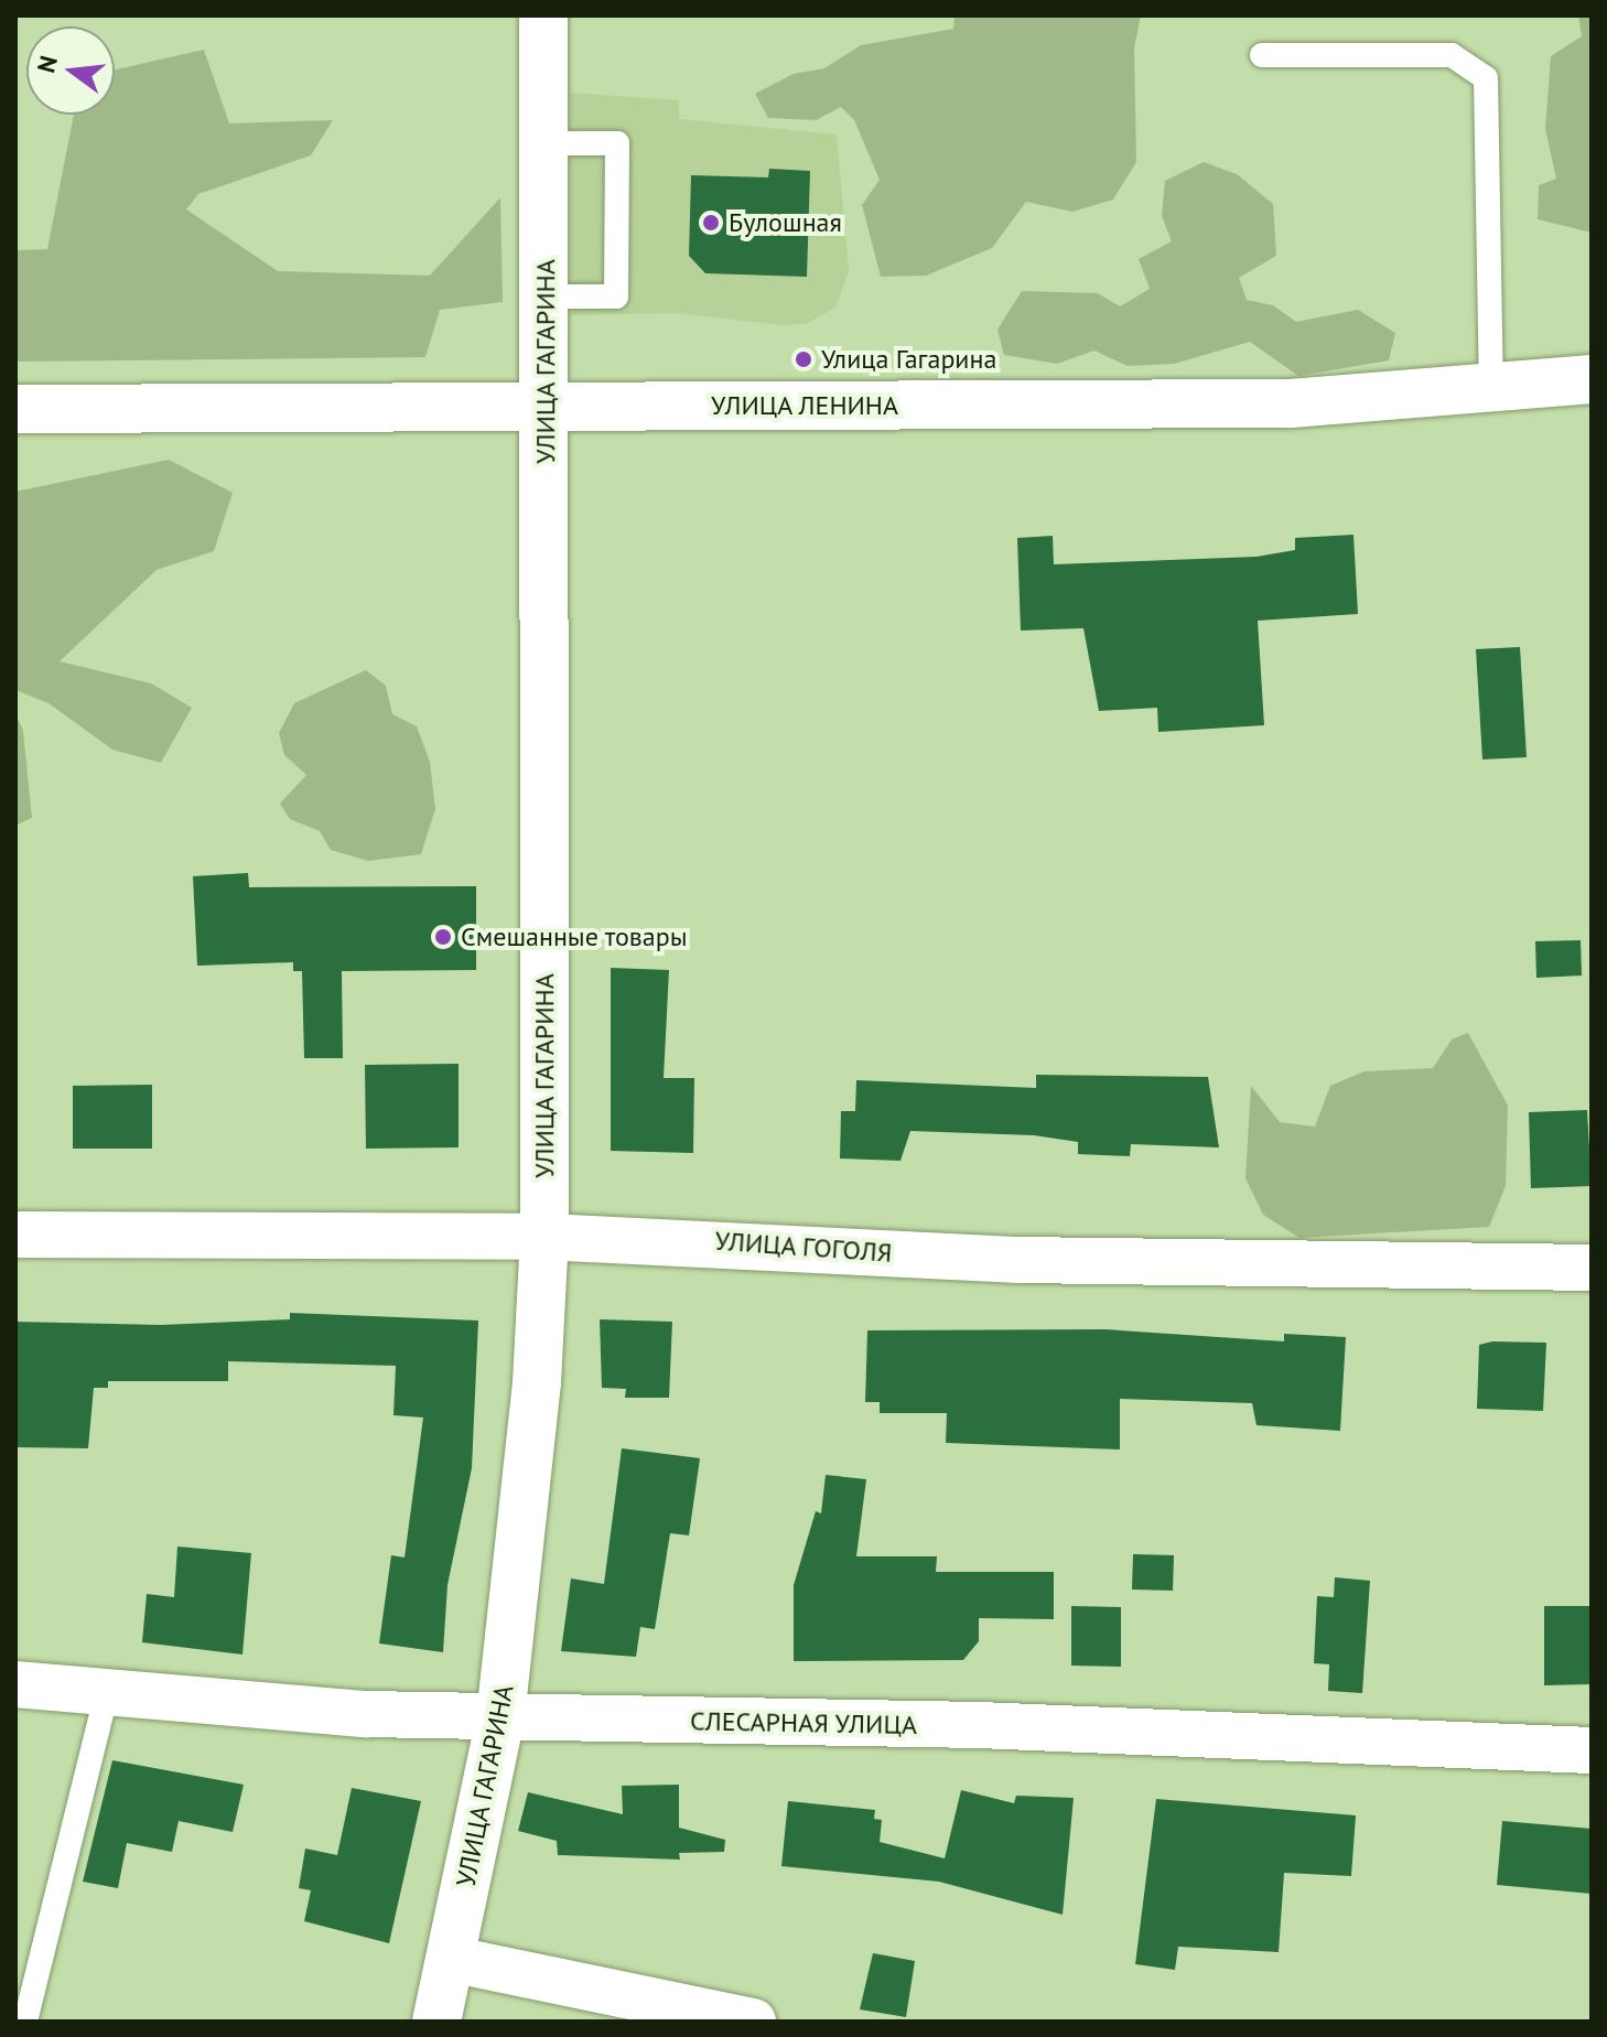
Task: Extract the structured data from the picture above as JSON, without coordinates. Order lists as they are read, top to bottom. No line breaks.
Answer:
{"streets":{"main road":["УЛИЦА ГАГАРИНА","УЛИЦА ЛЕНИНА"],"street":["УЛИЦА ГОГОЛЯ","СЛЕСАРНАЯ УЛИЦА"]},"crossings":[["УЛИЦА ГАГАРИНА","УЛИЦА ЛЕНИНА"],["УЛИЦА ГАГАРИНА","УЛИЦА ГОГОЛЯ"],["УЛИЦА ГАГАРИНА","СЛЕСАРНАЯ УЛИЦА"]],"places":["Булошная","Улица Гагарина","Смешанные товары"],"north":"left"}
